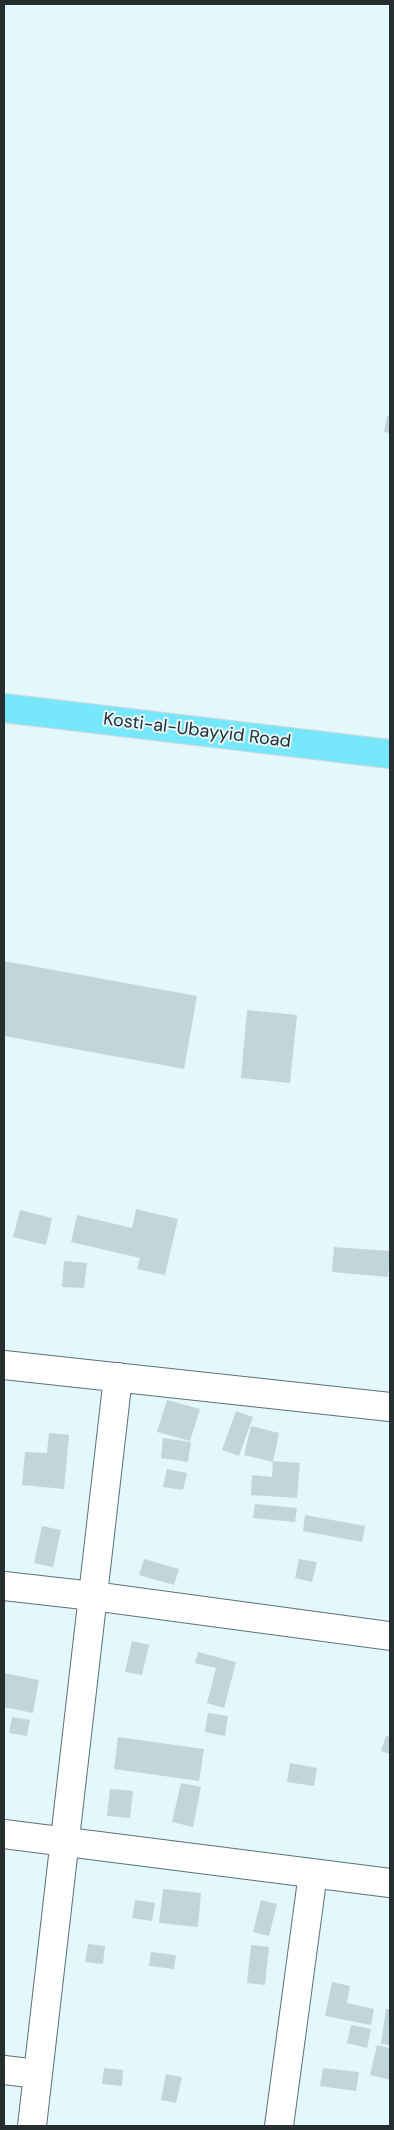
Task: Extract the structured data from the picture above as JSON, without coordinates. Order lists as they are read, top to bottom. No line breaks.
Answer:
{"streets":{"highway":["Kosti-al-Ubayyid Road"]}}
